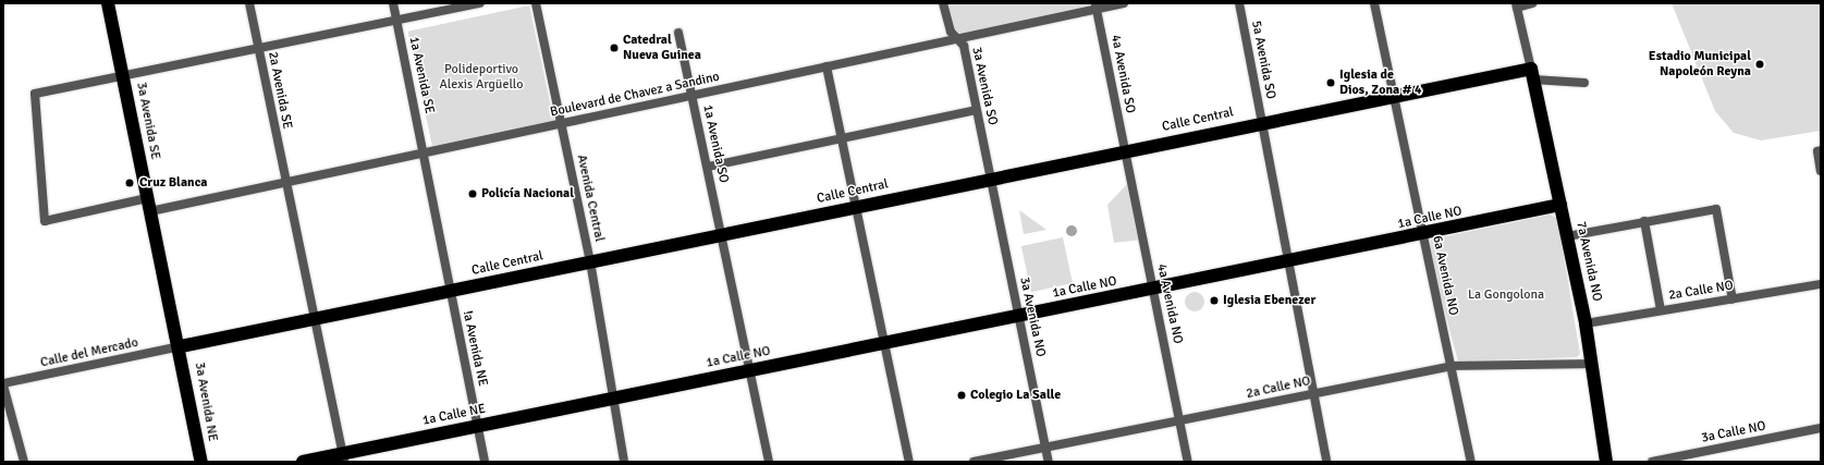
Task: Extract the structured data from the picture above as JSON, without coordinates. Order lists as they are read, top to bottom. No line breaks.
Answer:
{"streets":{"highway":["Calle Central","3a Avenida SE","1a Calle NO","7a Avenida NO","3a Avenida NE","1a Calle NE"],"street":["5a Avenida SO","4a Avenida SO","1a Avenida SE","3a Avenida SO","2a Avenida SE","Boulevard de Chavez a Sandino","1a Avenida SO","Avenida Central","6a Avenida NO","2a Calle NO","4a Avenida NO","3a Avenida NO","!a Avenida NE","Calle del Mercado","3a Calle NO"]},"crossings":[["5a Avenida SO","Calle Central"],["5a Avenida SO","1a Calle NO"],["5a Avenida SO","2a Calle NO"],["4a Avenida SO","Boulevard de Chavez a Sandino"],["4a Avenida SO","Calle Central"],["4a Avenida SO","4a Avenida NO"],["1a Avenida SE","Boulevard de Chavez a Sandino"],["1a Avenida SE","Calle Central"],["1a Avenida SE","!a Avenida NE"],["3a Avenida SO","Boulevard de Chavez a Sandino"],["3a Avenida SO","Calle Central"],["3a Avenida SO","3a Avenida NO"],["2a Avenida SE","Boulevard de Chavez a Sandino"],["2a Avenida SE","Calle Central"],["2a Avenida SE","1a Calle NE"],["Boulevard de Chavez a Sandino","3a Avenida SE"],["Boulevard de Chavez a Sandino","1a Avenida SO"],["Boulevard de Chavez a Sandino","Avenida Central"],["Calle Central","3a Avenida SE"],["Calle Central","1a Avenida SO"],["Calle Central","Avenida Central"],["Calle Central","7a Avenida NO"],["Calle Central","6a Avenida NO"],["Calle Central","4a Avenida NO"],["Calle Central","3a Avenida NO"],["Calle Central","!a Avenida NE"],["Calle Central","Calle del Mercado"],["Calle Central","3a Avenida NE"],["3a Avenida SE","Calle del Mercado"],["3a Avenida SE","3a Avenida NE"],["1a Avenida SO","1a Calle NO"],["Avenida Central","1a Calle NO"],["Avenida Central","1a Calle NE"],["1a Calle NO","7a Avenida NO"],["1a Calle NO","6a Avenida NO"],["1a Calle NO","4a Avenida NO"],["1a Calle NO","3a Avenida NO"],["1a Calle NO","1a Calle NE"],["7a Avenida NO","2a Calle NO"],["6a Avenida NO","2a Calle NO"],["2a Calle NO","4a Avenida NO"],["2a Calle NO","3a Avenida NO"],["!a Avenida NE","1a Calle NE"],["Calle del Mercado","3a Avenida NE"]],"parks":["Polideportivo Alexis Argüello","La Gongolona"],"places":["Catedral Nueva Guinea","Estadio Municipal Napoleón Reyna","Iglesia de Dios, Zona # 4","Cruz Blanca","Policía Nacional","Iglesia Ebenezer","Colegio La Salle"]}
